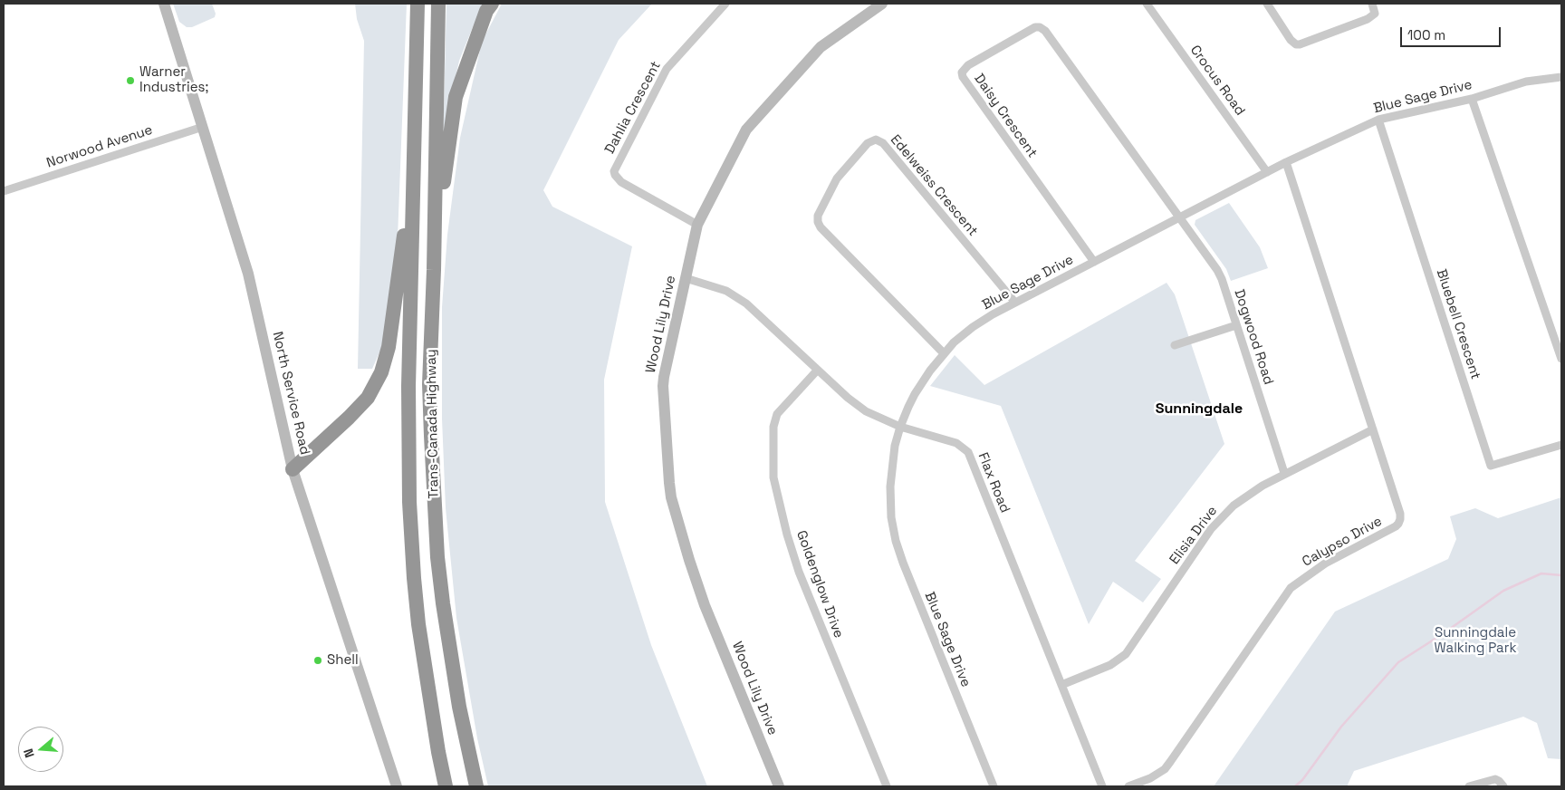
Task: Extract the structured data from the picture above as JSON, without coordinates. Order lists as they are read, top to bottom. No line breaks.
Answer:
{"streets":{"highway":["Trans-Canada Highway"],"street":["Crocus Road","Blue Sage Drive","Dahlia Crescent","Daisy Crescent","Norwood Avenue","Edelweiss Crescent","Wood Lily Drive","Bluebell Crescent","Dogwood Road","North Service Road","Flax Road","Elisia Drive","Calypso Drive","Goldenglow Drive"]},"crossings":[["Crocus Road","Blue Sage Drive"],["Blue Sage Drive","Daisy Crescent"],["Blue Sage Drive","Edelweiss Crescent"],["Blue Sage Drive","Bluebell Crescent"],["Blue Sage Drive","Dogwood Road"],["Blue Sage Drive","Flax Road"],["Blue Sage Drive","Calypso Drive"],["Dahlia Crescent","Wood Lily Drive"],["Daisy Crescent","Dogwood Road"],["Norwood Avenue","North Service Road"],["Wood Lily Drive","Flax Road"],["Dogwood Road","Elisia Drive"],["Flax Road","Elisia Drive"],["Flax Road","Goldenglow Drive"],["Elisia Drive","Calypso Drive"]],"districts":["Sunningdale"],"parks":["Sunningdale Walking Park"],"places":["Warner Industries;","Shell"],"scale_bar":"100 m","north":"left"}
